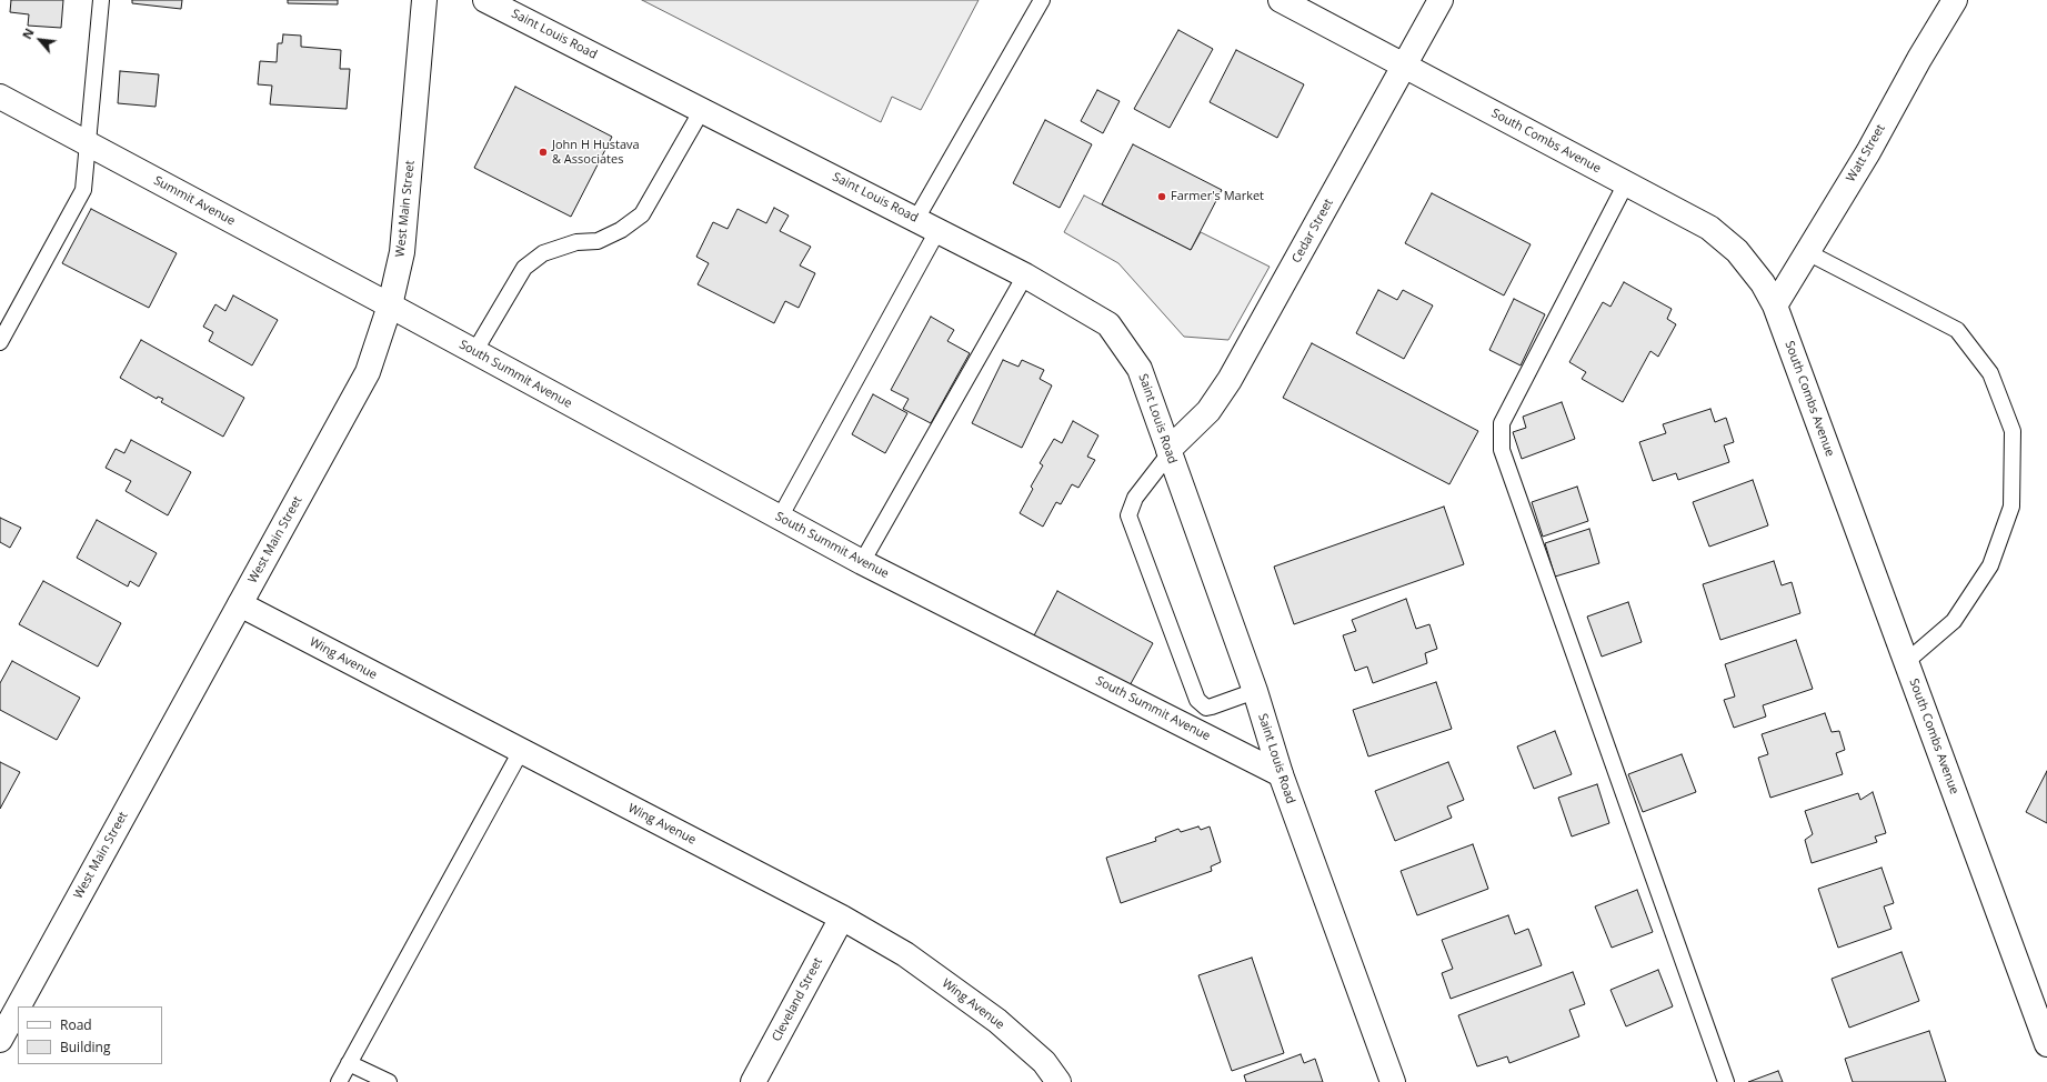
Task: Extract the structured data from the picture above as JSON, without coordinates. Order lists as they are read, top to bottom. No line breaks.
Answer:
{"streets":{"street":["Saint Louis Road","South Combs Avenue","Watt Street","Summit Avenue","West Main Street","Cedar Street","South Summit Avenue","Wing Avenue","Cleveland Street"]},"crossings":[["Saint Louis Road","Cedar Street"],["Saint Louis Road","South Summit Avenue"],["South Combs Avenue","Watt Street"],["South Combs Avenue","Cedar Street"],["Summit Avenue","West Main Street"],["Summit Avenue","South Summit Avenue"],["West Main Street","South Summit Avenue"],["West Main Street","Wing Avenue"],["Wing Avenue","Cleveland Street"]],"places":["John H Hustava & Associates","Farmer's Market"],"legend":["Road","Building"],"north":"top left"}
